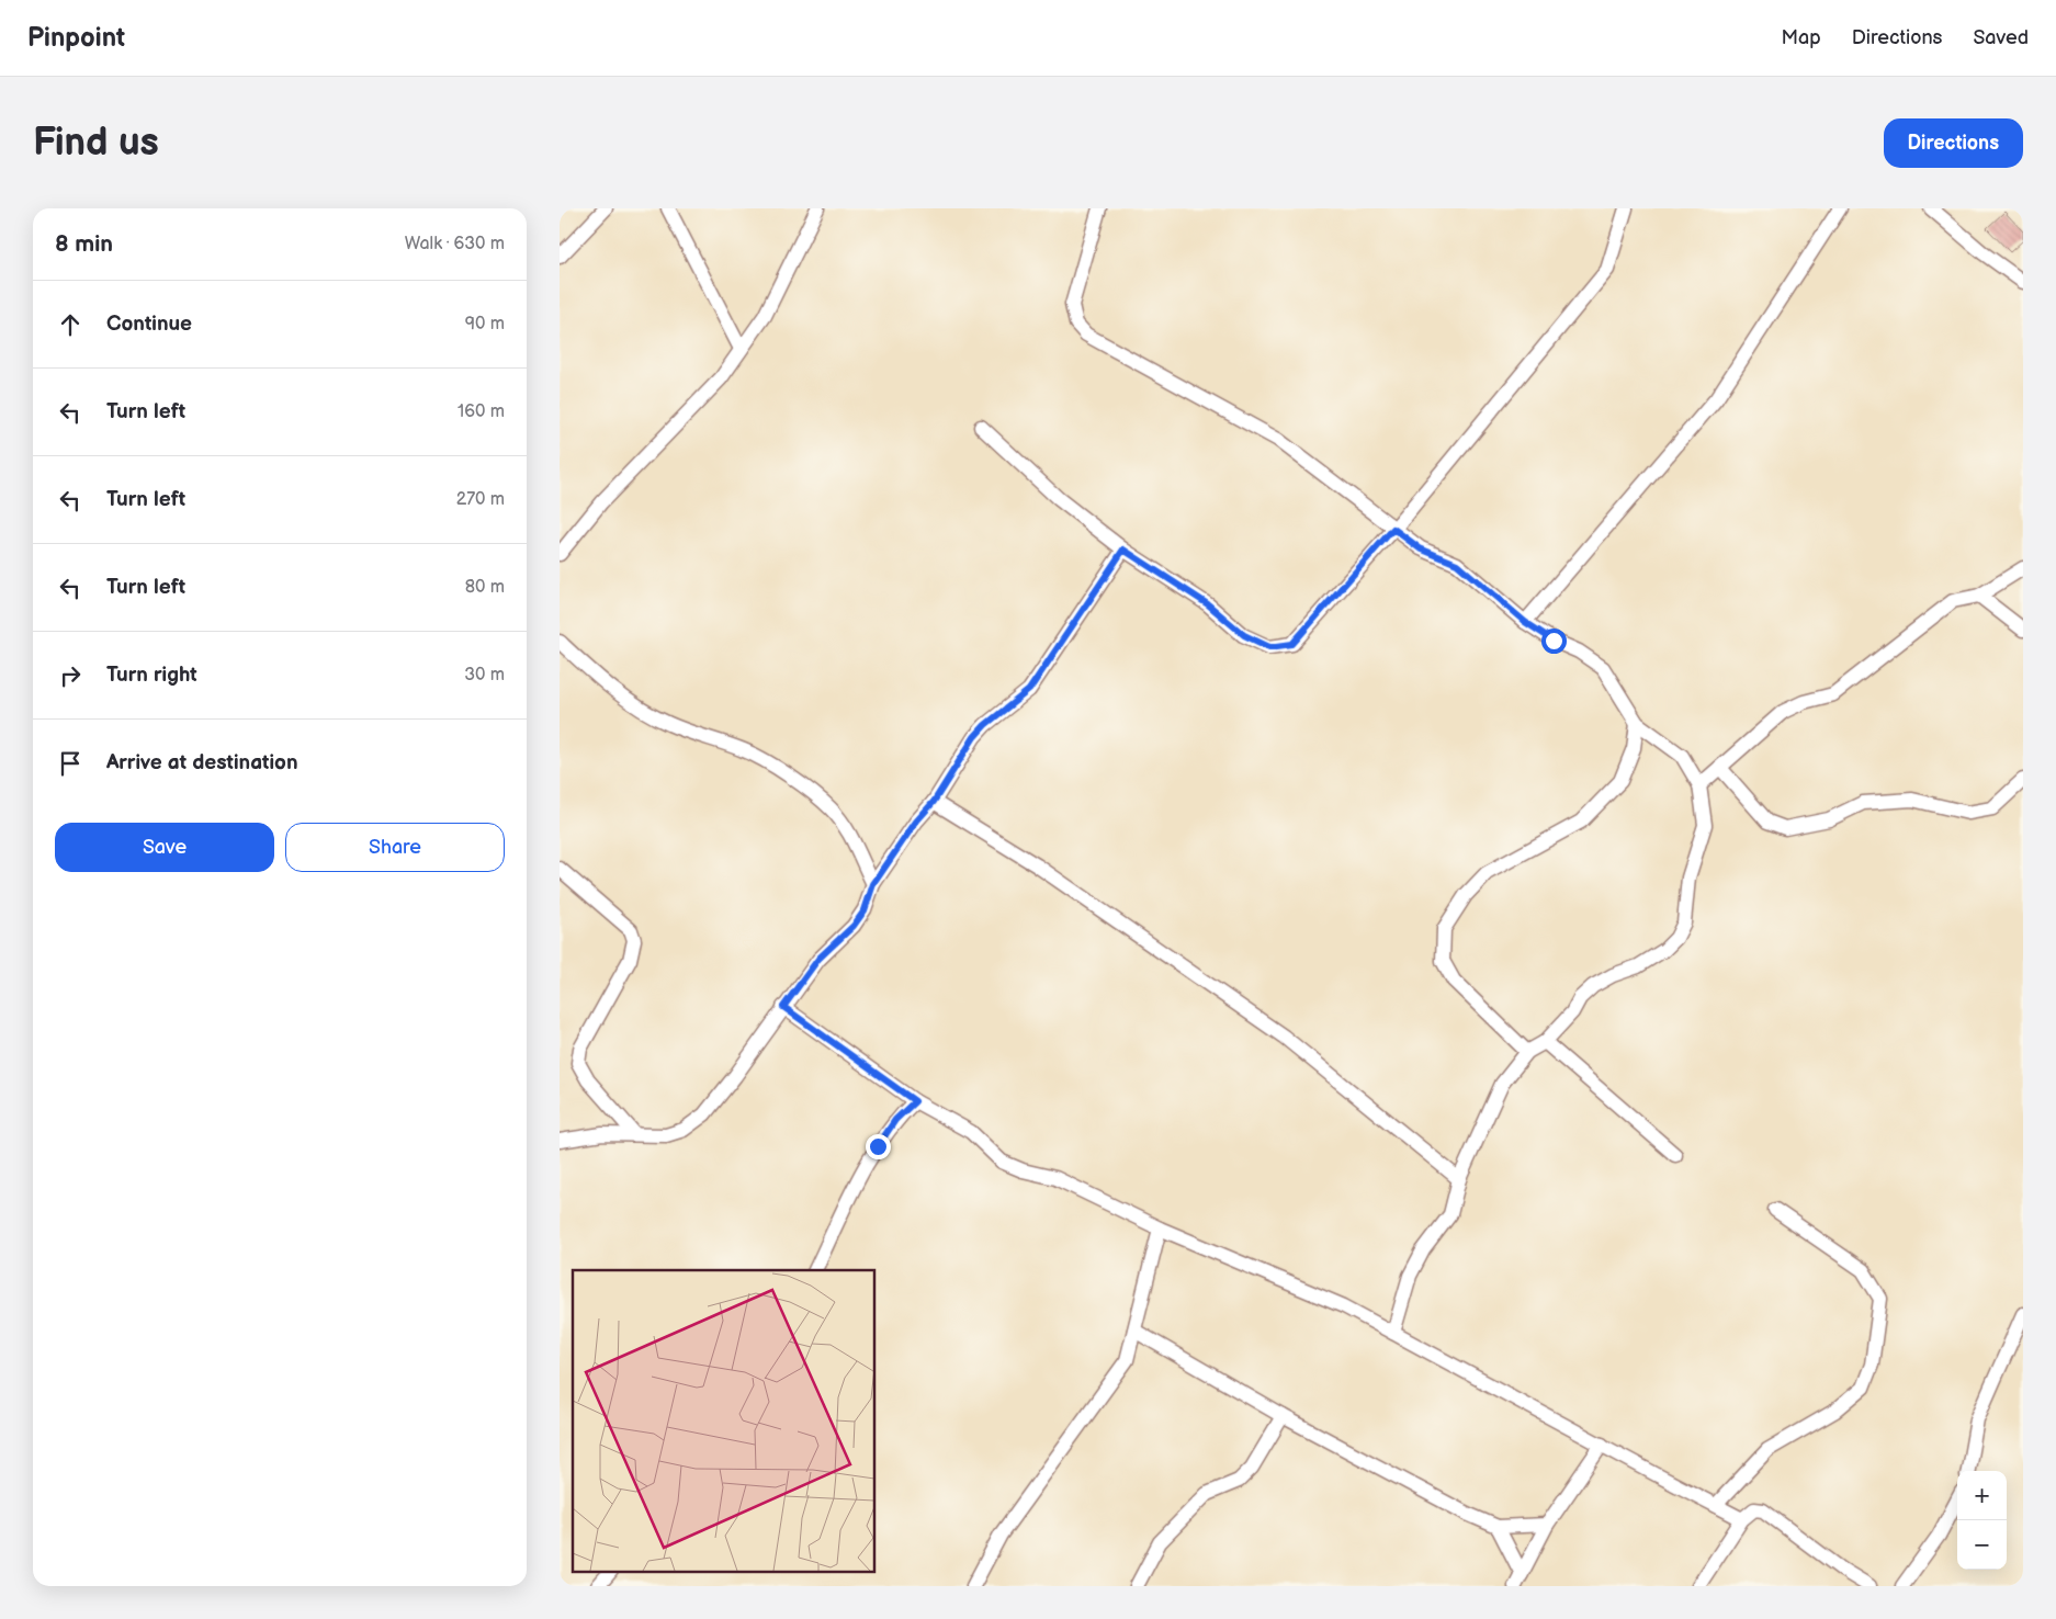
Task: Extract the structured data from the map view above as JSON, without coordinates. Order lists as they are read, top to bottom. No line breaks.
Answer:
{"page":{"header":"Pinpoint","nav":["Map","Directions","Saved"],"buttons":["Directions",["Save","Share"]],"title":"Find us","heading":["8 min","Walk · 630 m"],"list":[["Continue","90 m"],["Turn left","160 m"],["Turn left","270 m"],["Turn left","80 m"],["Turn right","30 m"],"Arrive at destination"],"map_buttons":["+","−"]}}
